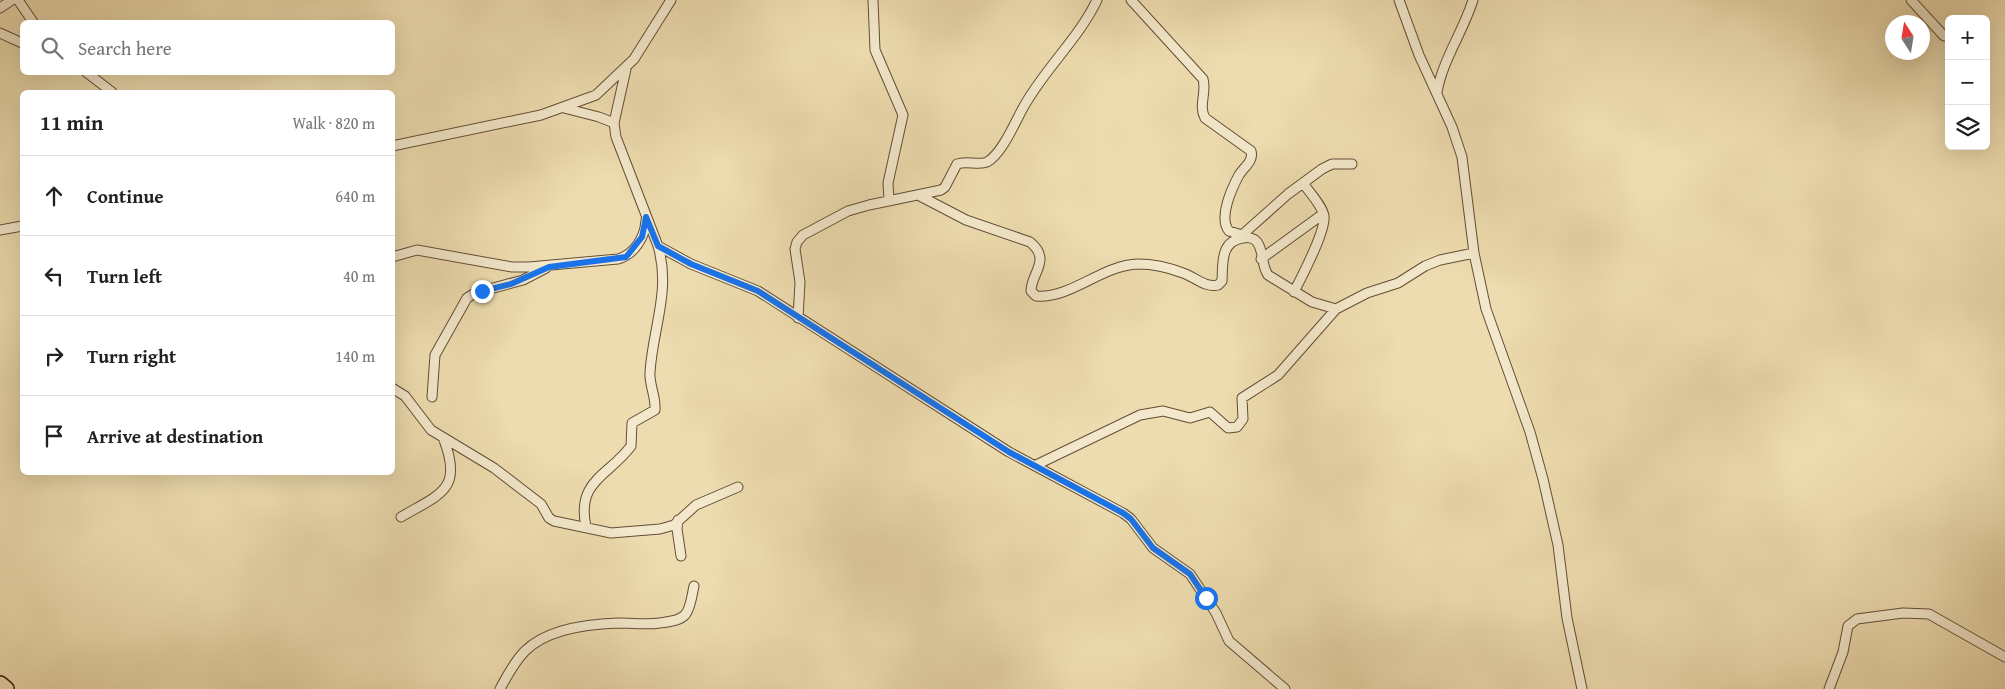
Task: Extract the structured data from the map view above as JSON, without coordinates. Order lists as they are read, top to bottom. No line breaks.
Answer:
{"north":"top","page":{"map_buttons":["+","−"],"search":"Search here","heading":["11 min","Walk · 820 m"],"list":[["Continue","640 m"],["Turn left","40 m"],["Turn right","140 m"],"Arrive at destination"]}}
